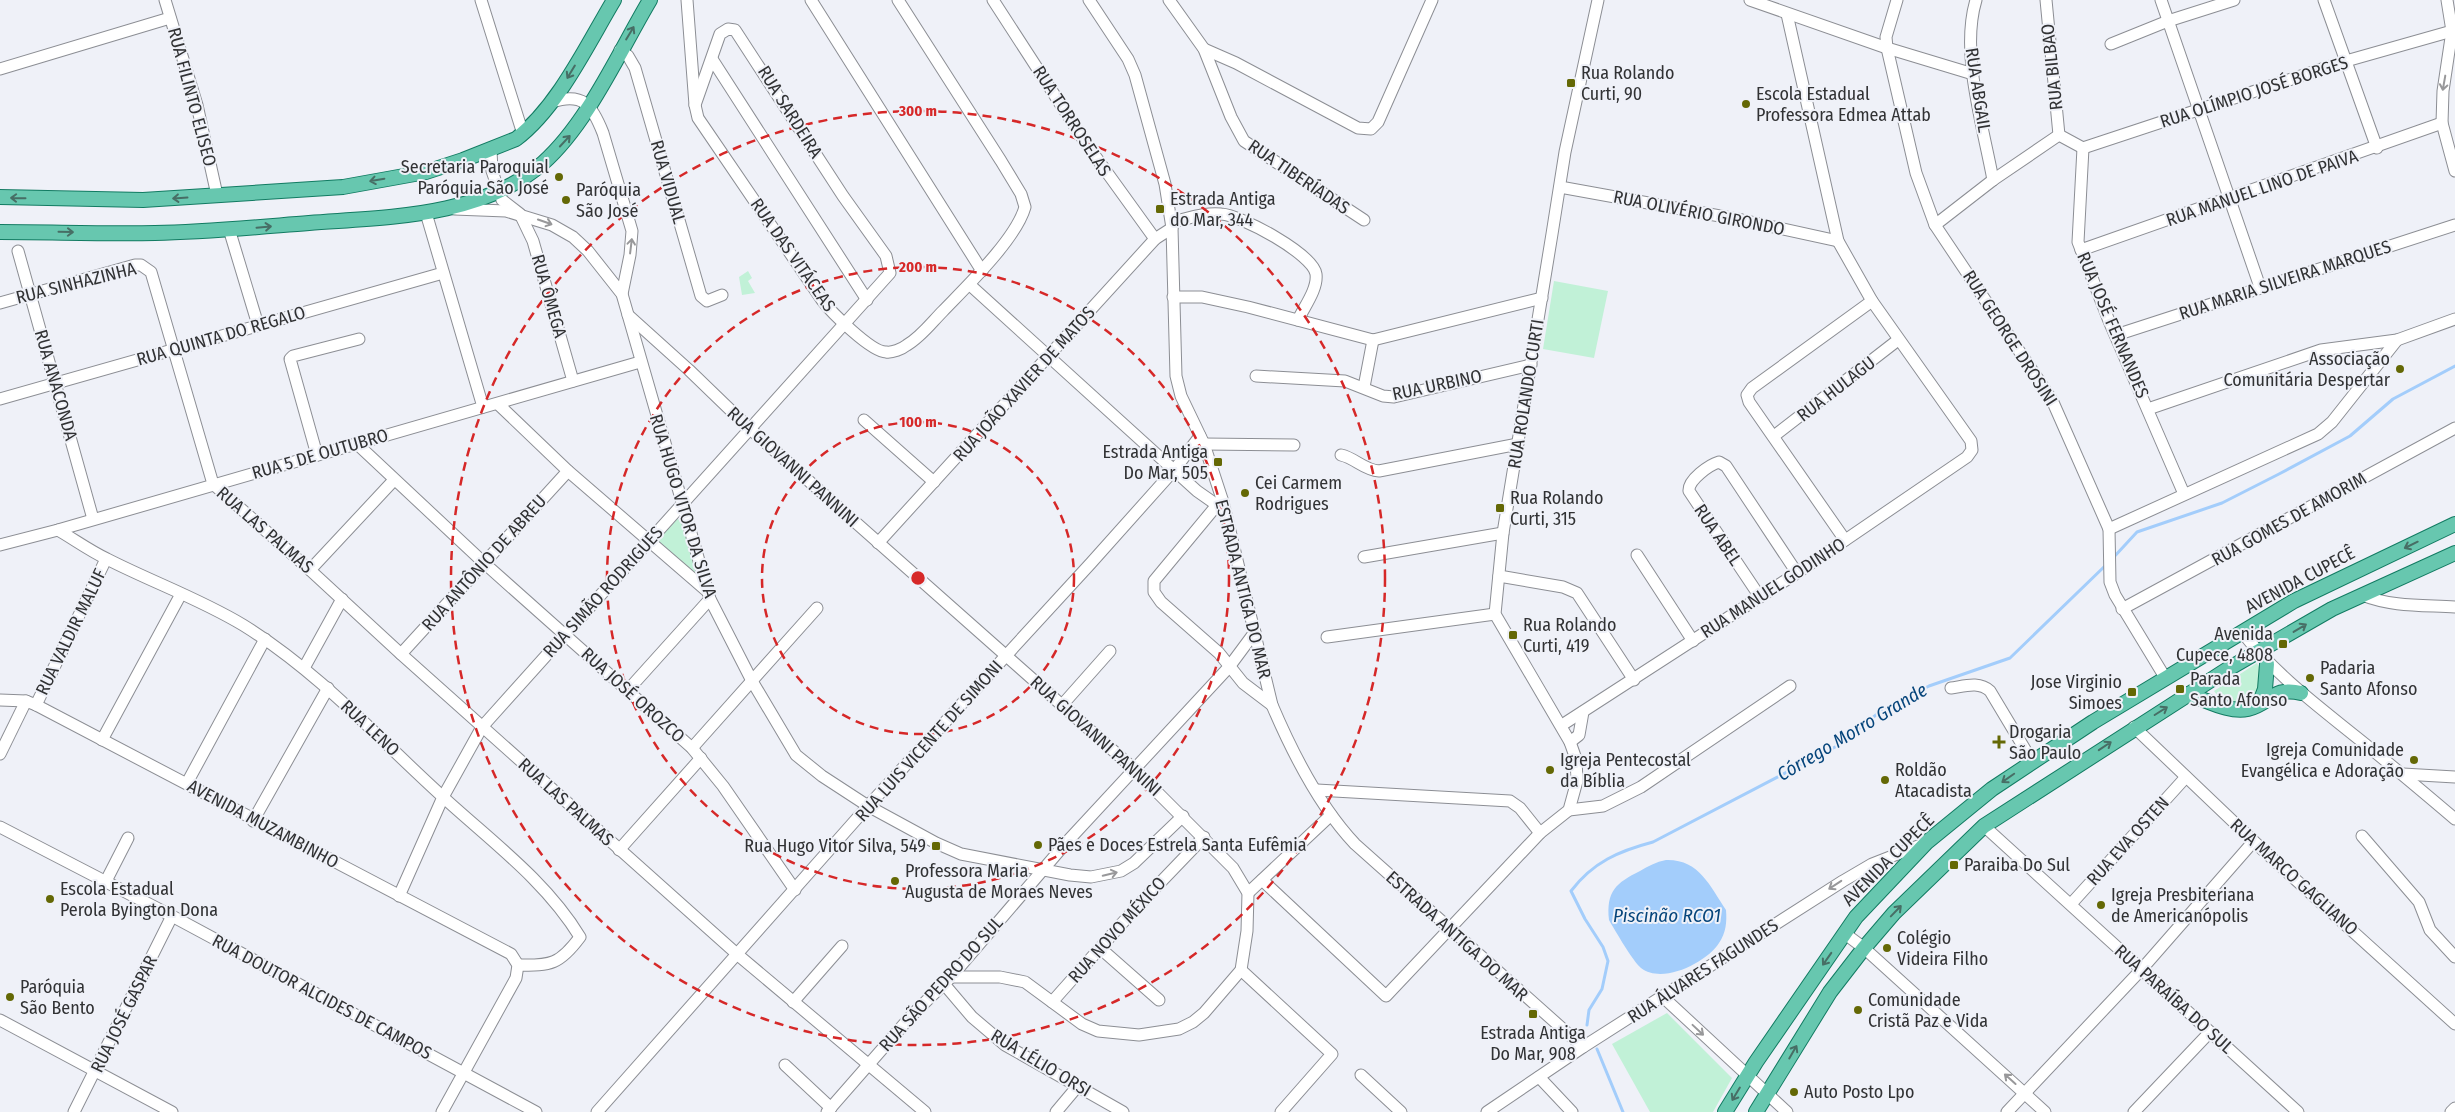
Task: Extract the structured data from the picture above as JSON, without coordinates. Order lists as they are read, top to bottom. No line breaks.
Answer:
{"streets":{"main road":["AVENIDA CUPECÊ"],"street":["RUA BILBAO","RUA ABGAIL","RUA OLÍMPIO JOSÉ BORGES","RUA FILINTO ELISEO","RUA SARDEIRA","RUA TORROSELAS","RUA TIBERÍADAS","RUA VIDUAL","RUA MANUEL LINO DE PAIVA","RUA OLIVÉRIO GIRONDO","RUA DAS VITÁCEAS","RUA MARIA SILVEIRA MARQUES","RUA SINHAZINHA","RUA ÔMEGA","RUA JOSÉ FERNANDES","RUA QUINTA DO REGALO","RUA GEORGE DROSINI","RUA JOÃO XAVIER DE MATOS","RUA ANACONDA","RUA URBINO","RUA HULAGU","RUA ROLANDO CURTI","RUA 5 DE OUTUBRO","RUA GIOVANNI PANNINI","RUA HUGO VITOR DA SILVA","RUA GOMES DE AMORIM","RUA LAS PALMAS","RUA ABEL","RUA ANTÔNIO DE ABREU","RUA MANUEL GODINHO","ESTRADA ANTIGA DO MAR","RUA SIMÃO RODRIGUES","RUA VALDIR MALUF","RUA JOSÉ OROZCO","RUA LENO","RUA LUIS VICENTE DE SIMONI","AVENIDA MUZAMBINHO","RUA EVA OSTEN","RUA MARCO GAGLIANO","RUA NOVO MÉXICO","RUA ÁLVARES FAGUNDES","RUA SÃO PEDRO DO SUL","RUA DOUTOR ALCIDES DE CAMPOS","RUA PARAÍBA DO SUL","RUA JOSÉ GASPAR","RUA LÉLIO ORSI"]},"crossings":[["RUA OLÍMPIO JOSÉ BORGES","RUA JOSÉ FERNANDES"],["RUA SARDEIRA","RUA DAS VITÁCEAS"],["RUA SARDEIRA","RUA SIMÃO RODRIGUES"],["RUA TORROSELAS","RUA JOÃO XAVIER DE MATOS"],["RUA MANUEL LINO DE PAIVA","RUA JOSÉ FERNANDES"],["RUA OLIVÉRIO GIRONDO","RUA ROLANDO CURTI"],["RUA DAS VITÁCEAS","RUA SIMÃO RODRIGUES"],["RUA MARIA SILVEIRA MARQUES","RUA JOSÉ FERNANDES"],["RUA SINHAZINHA","RUA QUINTA DO REGALO"],["RUA SINHAZINHA","RUA ANACONDA"],["RUA ÔMEGA","RUA 5 DE OUTUBRO"],["RUA ÔMEGA","RUA HUGO VITOR DA SILVA"],["RUA QUINTA DO REGALO","RUA ANACONDA"],["RUA GEORGE DROSINI","RUA GOMES DE AMORIM"],["RUA GEORGE DROSINI","AVENIDA CUPECÊ"],["RUA JOÃO XAVIER DE MATOS","RUA GIOVANNI PANNINI"],["RUA JOÃO XAVIER DE MATOS","ESTRADA ANTIGA DO MAR"],["RUA ANACONDA","RUA 5 DE OUTUBRO"],["RUA URBINO","RUA ROLANDO CURTI"],["RUA HULAGU","RUA MANUEL GODINHO"],["RUA 5 DE OUTUBRO","RUA HUGO VITOR DA SILVA"],["RUA 5 DE OUTUBRO","RUA LAS PALMAS"],["RUA 5 DE OUTUBRO","RUA JOSÉ OROZCO"],["RUA 5 DE OUTUBRO","RUA LENO"],["RUA GIOVANNI PANNINI","RUA HUGO VITOR DA SILVA"],["RUA GIOVANNI PANNINI","RUA SIMÃO RODRIGUES"],["RUA GIOVANNI PANNINI","RUA LUIS VICENTE DE SIMONI"],["RUA GIOVANNI PANNINI","RUA NOVO MÉXICO"],["RUA GIOVANNI PANNINI","RUA SÃO PEDRO DO SUL"],["RUA HUGO VITOR DA SILVA","RUA SIMÃO RODRIGUES"],["RUA HUGO VITOR DA SILVA","RUA LUIS VICENTE DE SIMONI"],["RUA HUGO VITOR DA SILVA","RUA SÃO PEDRO DO SUL"],["RUA LAS PALMAS","RUA ANTÔNIO DE ABREU"],["RUA LAS PALMAS","RUA SIMÃO RODRIGUES"],["RUA LAS PALMAS","RUA LUIS VICENTE DE SIMONI"],["RUA LAS PALMAS","RUA SÃO PEDRO DO SUL"],["RUA ABEL","RUA MANUEL GODINHO"],["RUA ANTÔNIO DE ABREU","RUA JOSÉ OROZCO"],["AVENIDA CUPECÊ","RUA ÁLVARES FAGUNDES"],["ESTRADA ANTIGA DO MAR","RUA LUIS VICENTE DE SIMONI"],["ESTRADA ANTIGA DO MAR","RUA ÁLVARES FAGUNDES"],["ESTRADA ANTIGA DO MAR","RUA SÃO PEDRO DO SUL"],["RUA SIMÃO RODRIGUES","RUA JOSÉ OROZCO"],["RUA SIMÃO RODRIGUES","RUA LENO"],["RUA SIMÃO RODRIGUES","AVENIDA MUZAMBINHO"],["RUA VALDIR MALUF","RUA LENO"],["RUA VALDIR MALUF","AVENIDA MUZAMBINHO"],["RUA JOSÉ OROZCO","RUA LUIS VICENTE DE SIMONI"],["RUA LENO","AVENIDA MUZAMBINHO"],["RUA EVA OSTEN","RUA MARCO GAGLIANO"],["RUA EVA OSTEN","RUA PARAÍBA DO SUL"],["RUA SÃO PEDRO DO SUL","RUA LÉLIO ORSI"],["RUA DOUTOR ALCIDES DE CAMPOS","RUA JOSÉ GASPAR"]],"one_way":["RUA ÁLVARES FAGUNDES"],"water":["Córrego Morro Grande","Piscinão RCO1"],"places":{"transit":["Rua Rolando Curti, 90","Estrada Antiga do Mar, 344","Estrada Antiga Do Mar, 505","Rua Rolando Curti, 315","Rua Rolando Curti, 419","Avenida Cupece, 4808","Parada Santo Afonso","Jose Virginio Simoes","Rua Hugo Vitor Silva, 549","Paraiba Do Sul","Estrada Antiga Do Mar, 908"],"other":["Escola Estadual Professora Edmea Attab","Secretaria Paroquial Paróquia São José","Paróquia São José","Associação Comunitária Despertar","Cei Carmem Rodrigues","Padaria Santo Afonso","Igreja Comunidade Evangélica e Adoração","Igreja Pentecostal da Bíblia","Roldão Atacadista","Pães e Doces Estrela Santa Eufêmia","Professora Maria Augusta de Moraes Neves","Escola Estadual Perola Byington Dona","Igreja Presbiteriana de Americanópolis","Colégio Videira Filho","Paróquia São Bento","Comunidade Cristã Paz e Vida","Auto Posto Lpo"],"health":["Drogaria São Paulo"]},"rings":["300 m","200 m","100 m"]}
